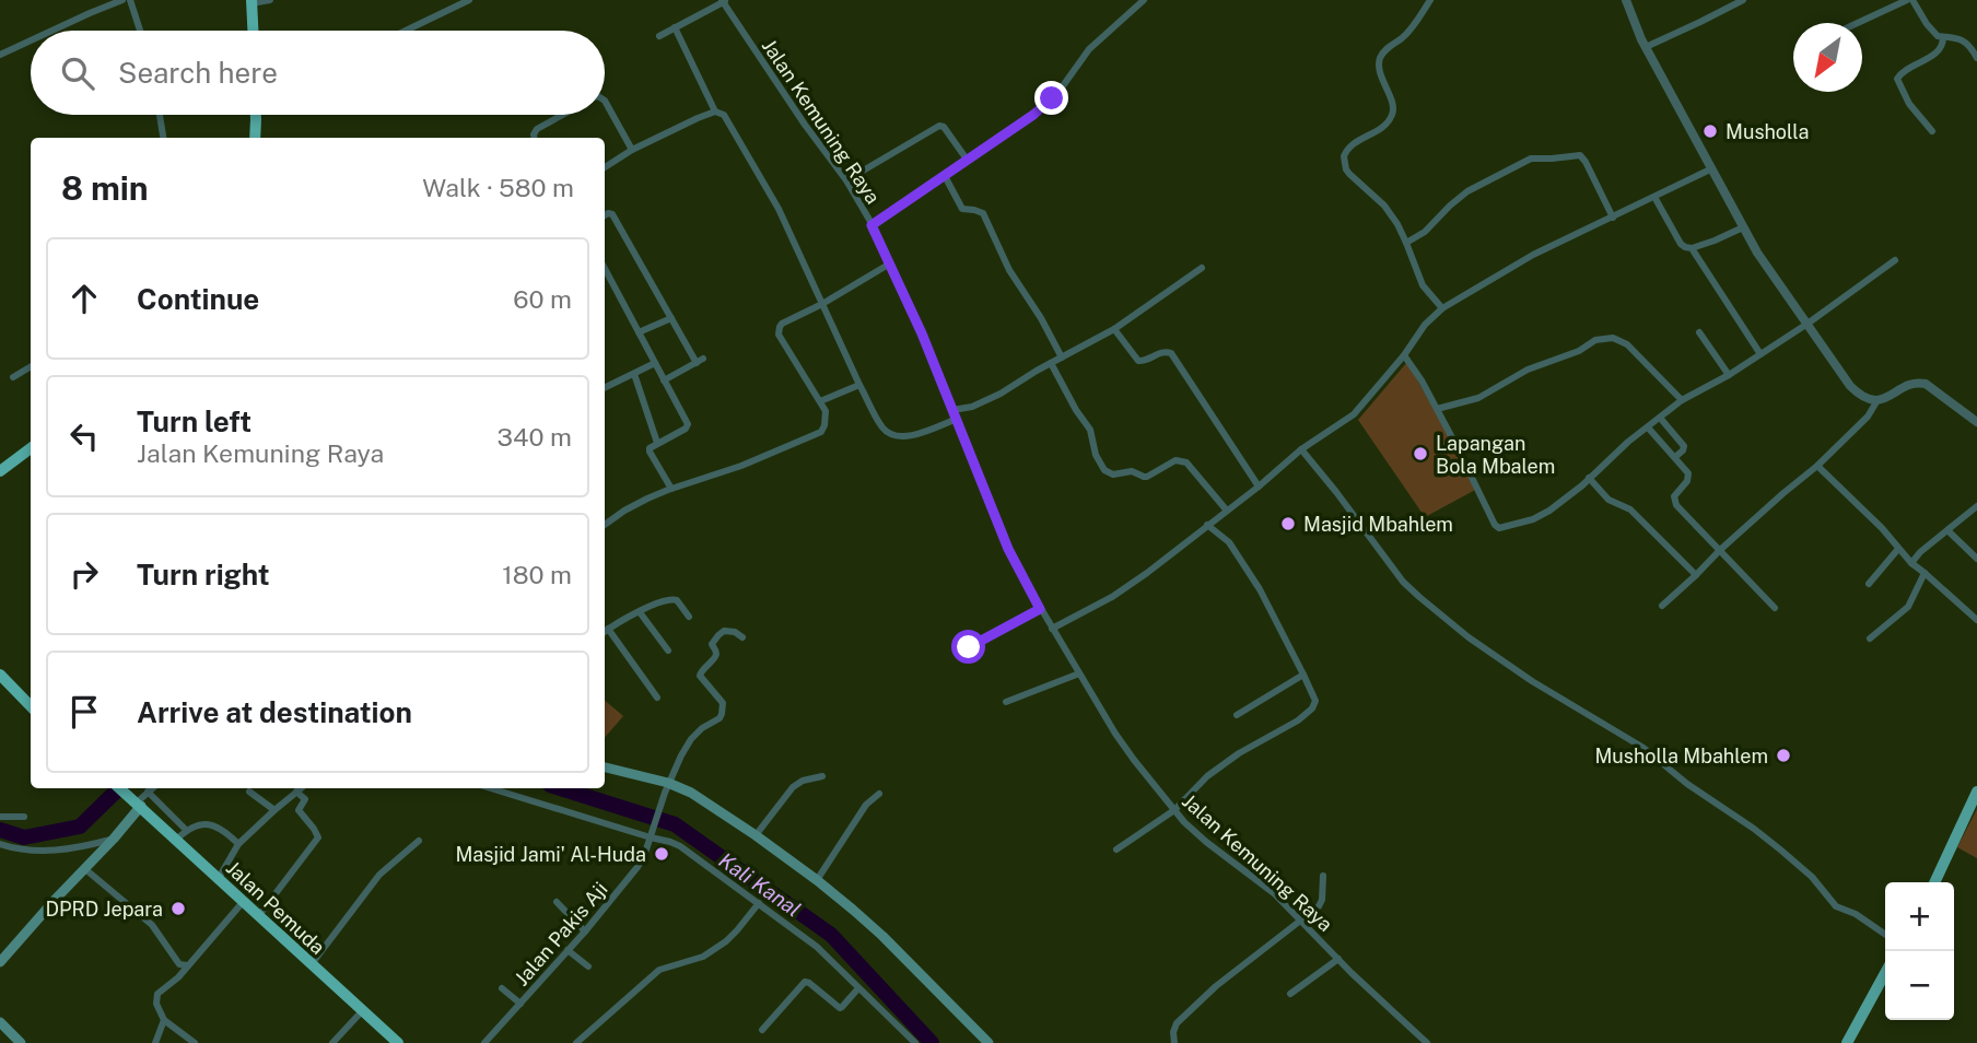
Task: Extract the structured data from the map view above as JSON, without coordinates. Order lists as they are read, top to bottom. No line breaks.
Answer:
{"streets":{"highway":["Jalan Pemuda"],"street":["Jalan Kemuning Raya","Jalan Pakis Aji"]},"water":["Kali Kanal"],"places":["Musholla","Lapangan Bola Mbalem","Masjid Mbahlem","Musholla Mbahlem","Masjid Jami' Al-Huda","DPRD Jepara"],"north":"bottom left","page":{"search":"Search here","heading":["8 min","Walk · 580 m"],"list":[["Continue","60 m"],["Turn left","Jalan Kemuning Raya","340 m"],["Turn right","180 m"],"Arrive at destination"],"map_buttons":["+","−"]}}
